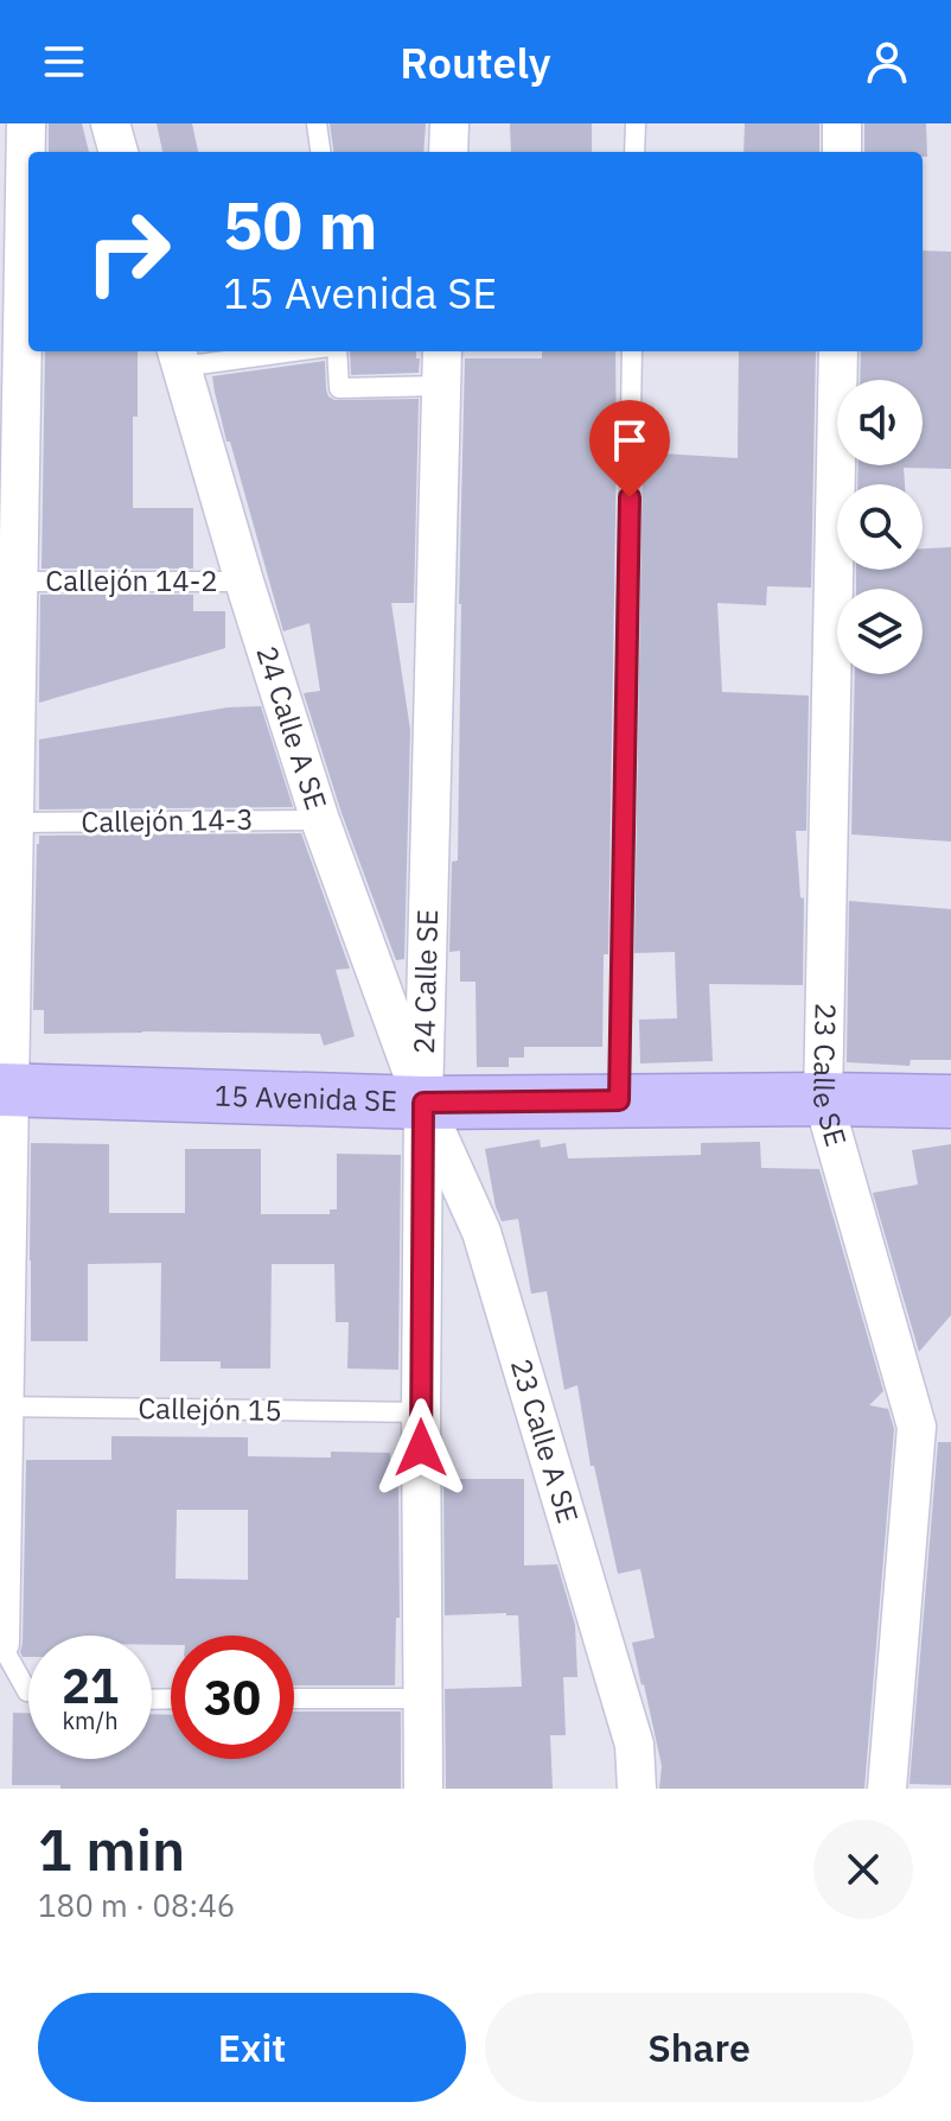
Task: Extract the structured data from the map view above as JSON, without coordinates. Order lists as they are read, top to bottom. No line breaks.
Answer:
{"streets":{"street":["24 Calle A SE","24 Calle SE","23 Calle SE","15 Avenida SE","23 Calle A SE"],"lane":["Callejón 14-2","Callejón 14-3","Callejón 15"]},"crossings":[["Callejón 14-2","24 Calle A SE"],["24 Calle A SE","Callejón 14-3"],["24 Calle A SE","24 Calle SE"],["24 Calle A SE","15 Avenida SE"],["24 Calle A SE","23 Calle A SE"],["24 Calle SE","15 Avenida SE"],["24 Calle SE","Callejón 15"],["24 Calle SE","23 Calle A SE"],["23 Calle SE","15 Avenida SE"],["15 Avenida SE","23 Calle A SE"]],"page":{"header":"Routely","turn":["50 m","15 Avenida SE"],"speed":"21 km/h","limit":"30","heading":["1 min","180 m · 08:46"],"buttons":["Exit","Share"]}}
